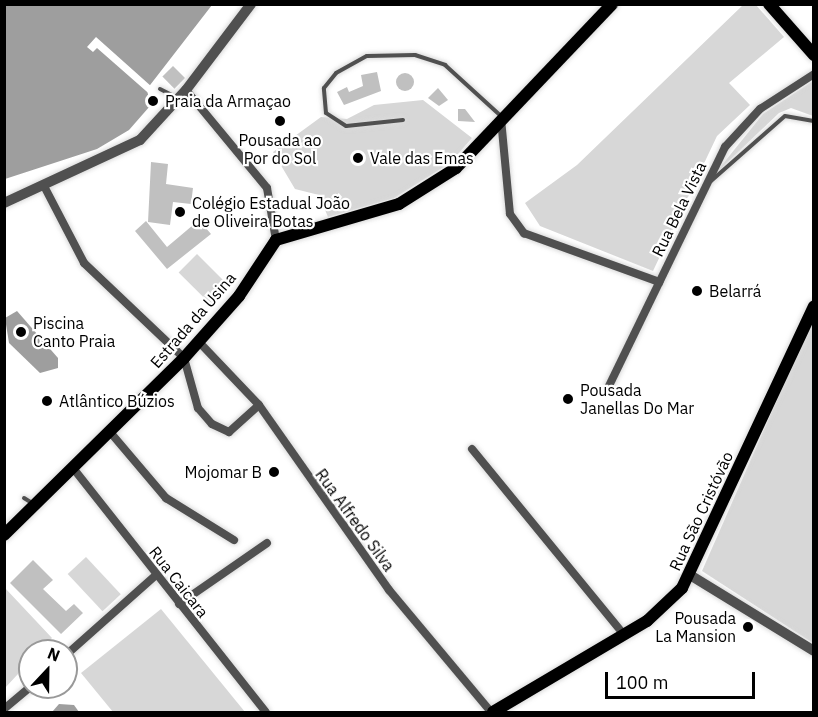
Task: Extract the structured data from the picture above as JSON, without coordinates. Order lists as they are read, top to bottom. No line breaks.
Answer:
{"streets":{"main road":["Estrada da Usina","Rua São Cristóvão"],"street":["Rua Bela Vista","Rua Alfredo Silva","Rua Caicara"]},"crossings":[["Estrada da Usina","Rua Alfredo Silva"],["Estrada da Usina","Rua Caicara"],["Rua São Cristóvão","Rua Alfredo Silva"]],"places":["Praia da Armaçao","Pousada ao Por do Sol","Vale das Emas","Colégio Estadual João de Oliveira Botas","Belarrá","Piscina Canto Praia","Pousada Janellas Do Mar","Atlântico Búzios","Mojomar B","Pousada La Mansion"],"scale_bar":"100 m","north":"top"}
